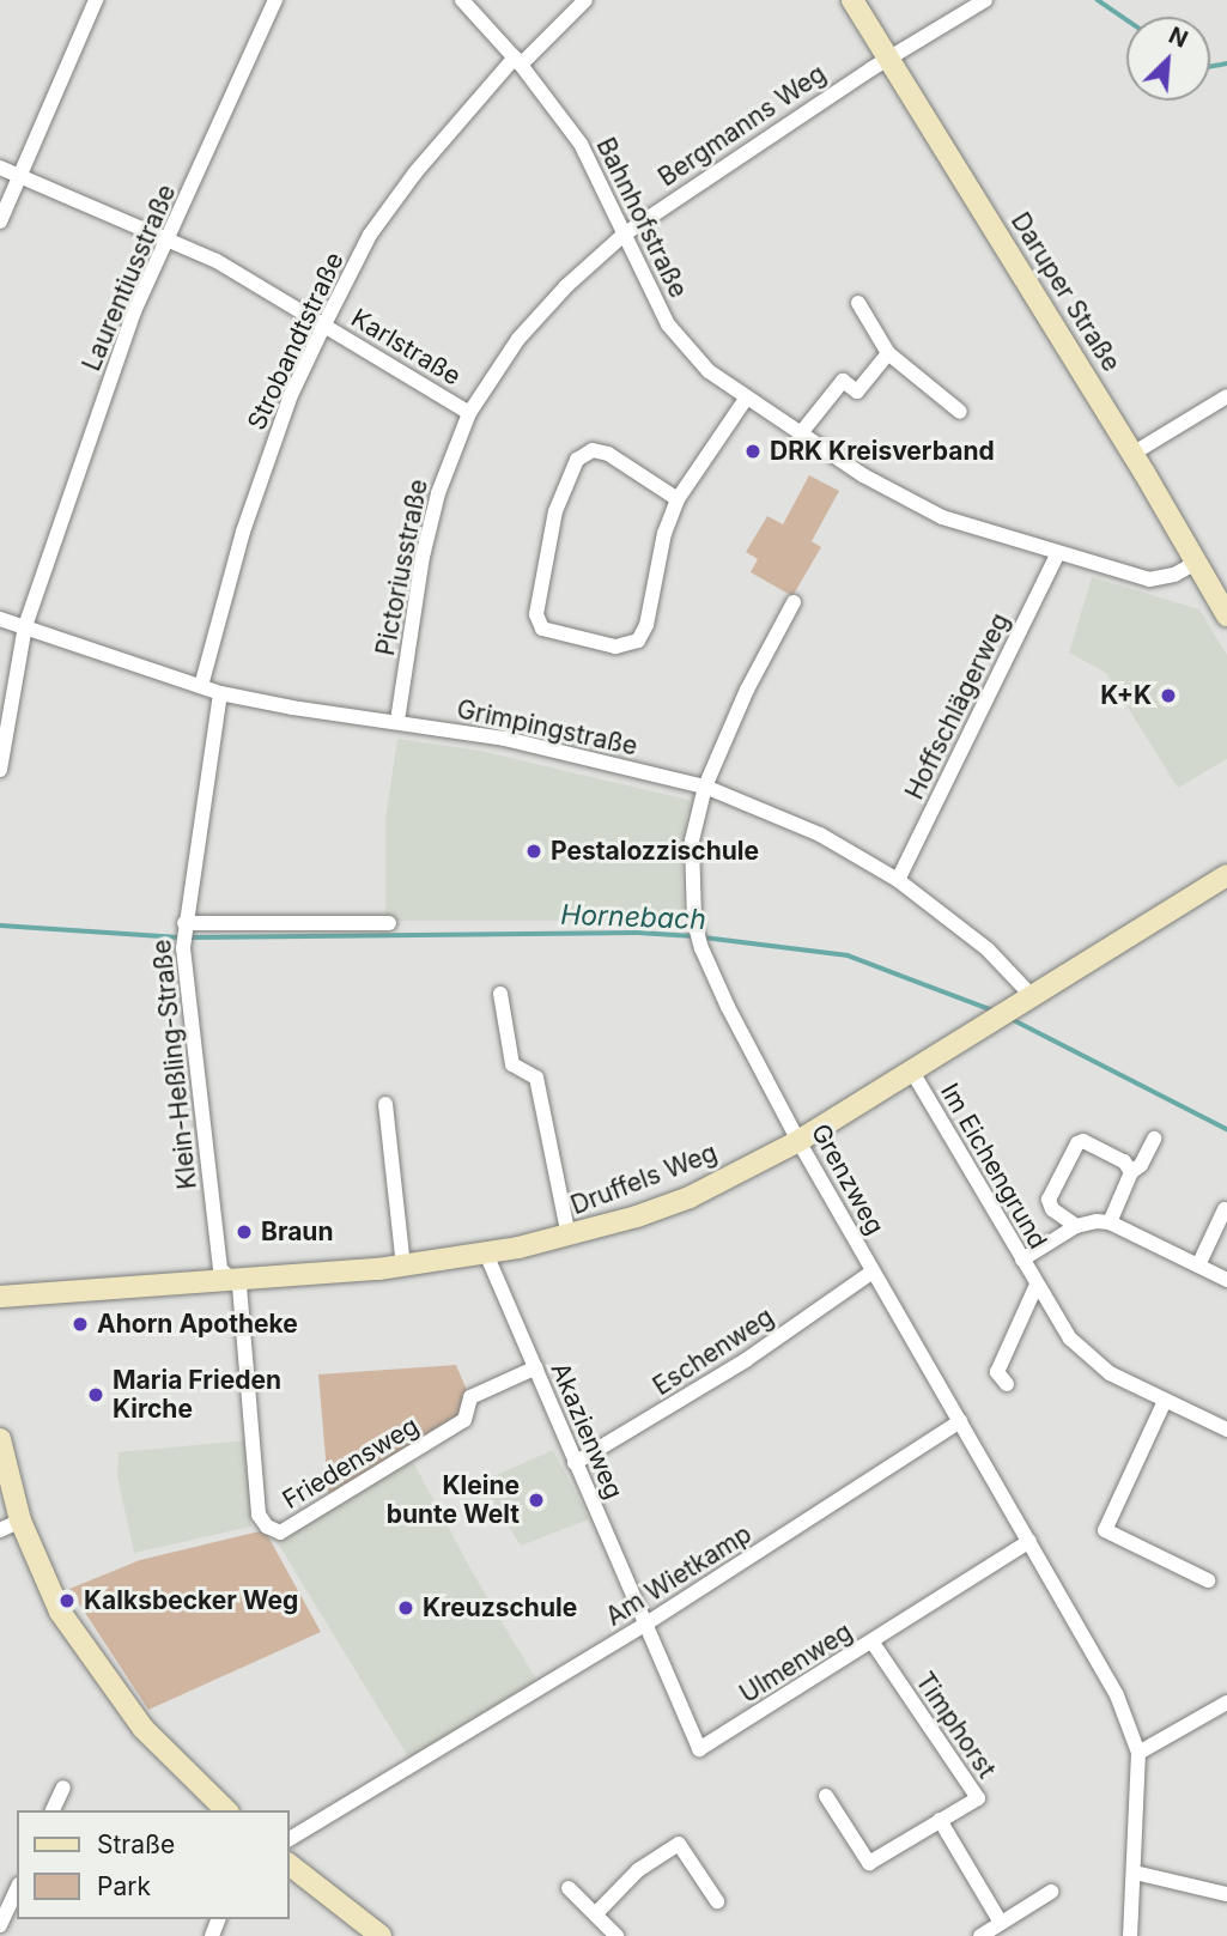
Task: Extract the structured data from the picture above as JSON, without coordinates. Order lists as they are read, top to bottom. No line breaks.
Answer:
{"streets":{"street":["Bergmanns Weg","Bahnhofstraße","Laurentiusstraße","Daruper Straße","Strobandtstraße","Karlstraße","Pictoriusstraße","Hoffschlägerweg","Grimpingstraße","Klein-Heßling-Straße","Im Eichengrund","Druffels Weg","Grenzweg","Eschenweg","Akazienweg","Friedensweg","Am Wietkamp","Ulmenweg","Timphorst"]},"crossings":[["Bergmanns Weg","Bahnhofstraße"],["Bergmanns Weg","Daruper Straße"],["Bergmanns Weg","Pictoriusstraße"],["Bahnhofstraße","Daruper Straße"],["Bahnhofstraße","Strobandtstraße"],["Bahnhofstraße","Pictoriusstraße"],["Bahnhofstraße","Hoffschlägerweg"],["Laurentiusstraße","Karlstraße"],["Laurentiusstraße","Grimpingstraße"],["Strobandtstraße","Karlstraße"],["Strobandtstraße","Grimpingstraße"],["Karlstraße","Pictoriusstraße"],["Pictoriusstraße","Grimpingstraße"],["Hoffschlägerweg","Grimpingstraße"],["Grimpingstraße","Klein-Heßling-Straße"],["Grimpingstraße","Druffels Weg"],["Grimpingstraße","Grenzweg"],["Klein-Heßling-Straße","Druffels Weg"],["Klein-Heßling-Straße","Friedensweg"],["Im Eichengrund","Druffels Weg"],["Druffels Weg","Grenzweg"],["Druffels Weg","Akazienweg"],["Druffels Weg","Friedensweg"],["Grenzweg","Eschenweg"],["Grenzweg","Am Wietkamp"],["Grenzweg","Ulmenweg"],["Eschenweg","Akazienweg"],["Akazienweg","Friedensweg"],["Akazienweg","Am Wietkamp"],["Akazienweg","Ulmenweg"],["Am Wietkamp","Ulmenweg"],["Ulmenweg","Timphorst"]],"water":["Hornebach"],"places":["DRK Kreisverband","K+K","Pestalozzischule","Braun","Ahorn Apotheke","Maria Frieden Kirche","Kleine bunte Welt","Kalksbecker Weg","Kreuzschule"],"legend":["Straße","Park"],"north":"top right"}
